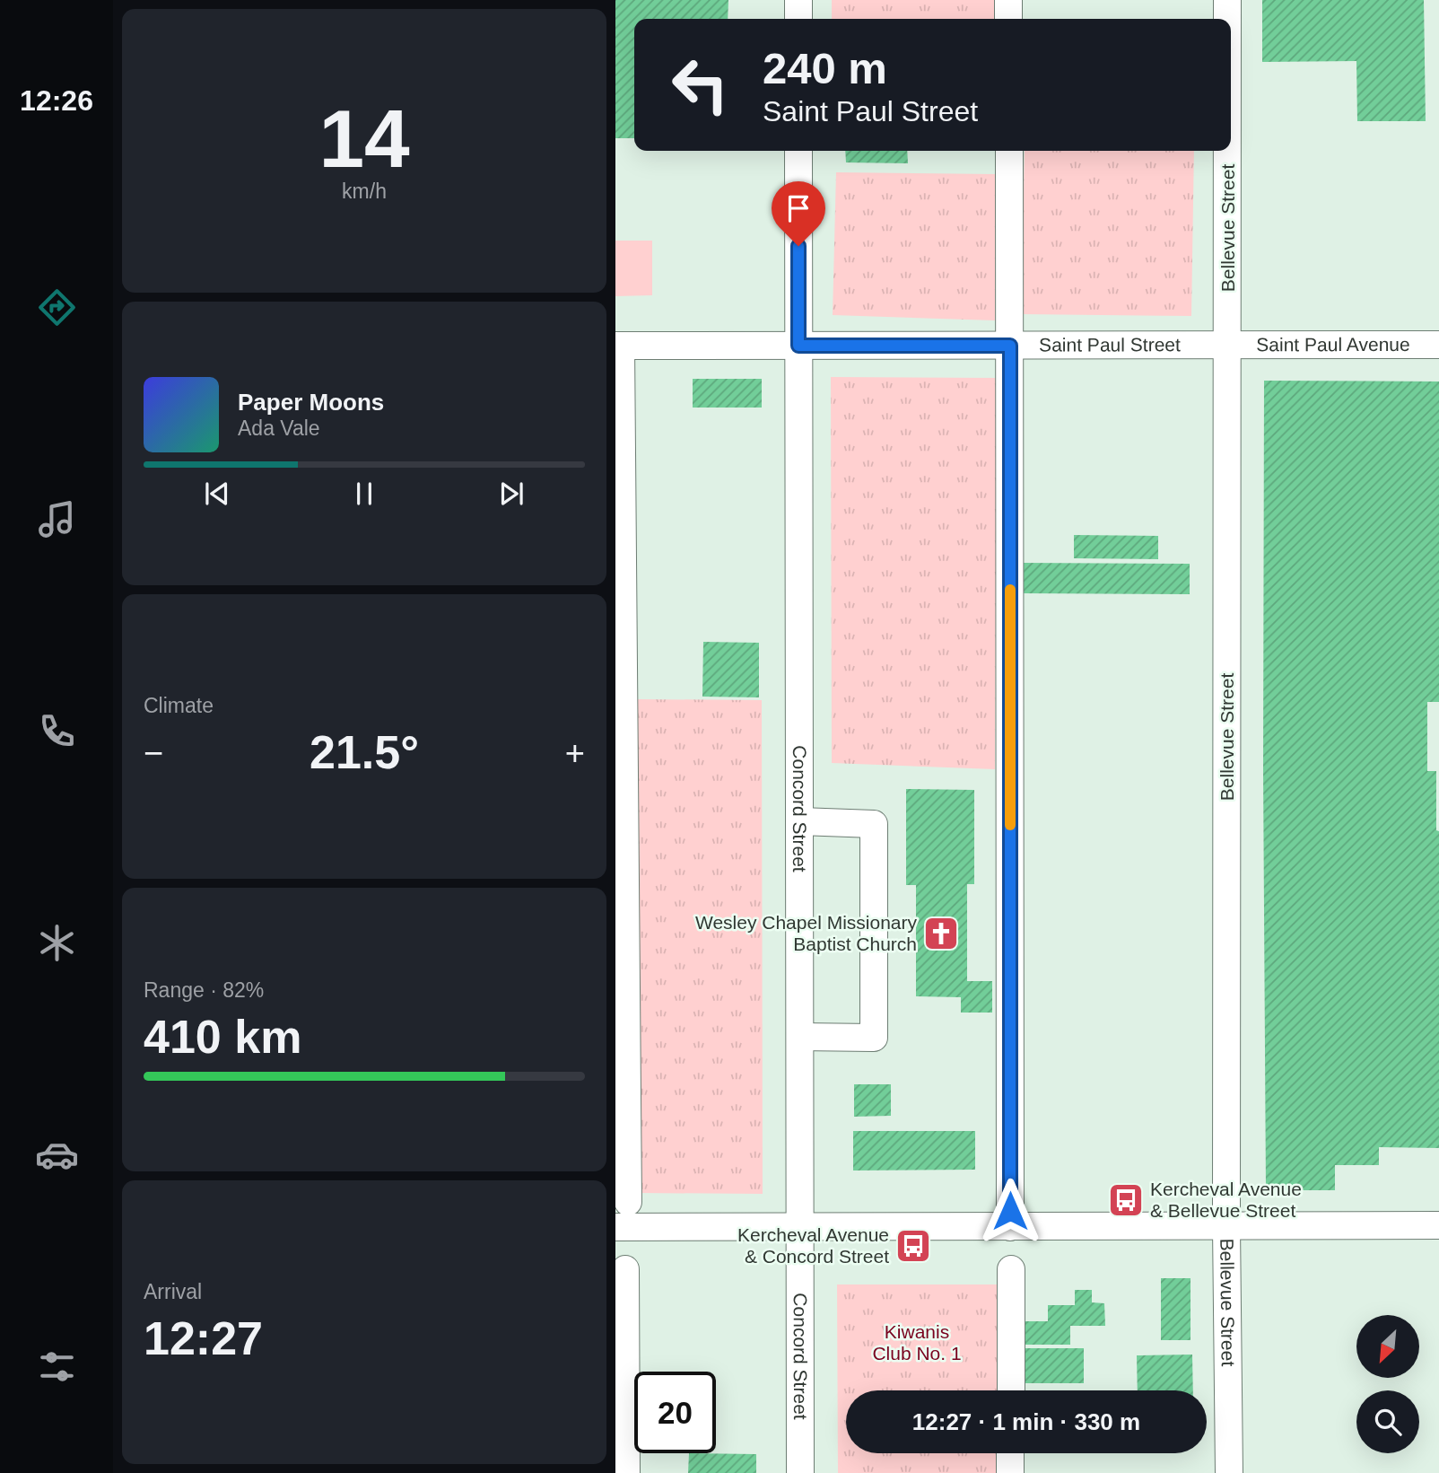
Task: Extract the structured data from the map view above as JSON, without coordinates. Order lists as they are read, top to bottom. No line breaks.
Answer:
{"streets":{"street":["Bellevue Street","Saint Paul Avenue","Saint Paul Street","Concord Street"]},"crossings":[["Bellevue Street","Saint Paul Avenue"],["Bellevue Street","Saint Paul Street"],["Saint Paul Avenue","Saint Paul Street"],["Saint Paul Street","Concord Street"]],"parks":["Kiwanis Club No. 1"],"places":{"church":["Wesley Chapel Missionary Baptist Church"],"bus stop":["Kercheval Avenue & Bellevue Street","Kercheval Avenue & Concord Street"]},"north":"bottom left","page":{"tabs":"12:26","tile":[["14","km/h"],"Climate",["Range · 82%","410 km"],["Arrival","12:27"]],"turn":["240 m","Saint Paul Street"],"song":["Paper Moons","Ada Vale"],"heat":["−","21.5°","+"],"limit":"20","trip":"12:27 · 1 min · 330 m"}}
